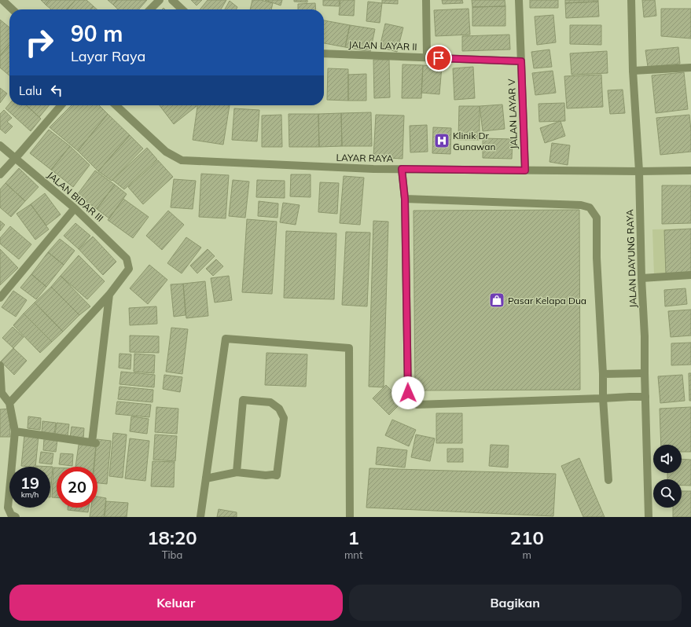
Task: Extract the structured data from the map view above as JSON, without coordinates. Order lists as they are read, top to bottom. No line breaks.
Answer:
{"streets":{"street":["JALAN LAYAR II","JALAN LAYAR V","LAYAR RAYA","JALAN BIDAR III","JALAN DAYUNG RAYA"]},"crossings":[["JALAN LAYAR II","JALAN LAYAR V"],["JALAN LAYAR V","LAYAR RAYA"],["LAYAR RAYA","JALAN DAYUNG RAYA"]],"places":{"hospital":["Klinik Dr Gunawan"],"shop":["Pasar Kelapa Dua"]},"page":{"turn":["90 m","Layar Raya"],"then":"Lalu","speed":"19 km/h","limit":"20","eta":["18:20","Tiba","1","mnt","210","m"],"buttons":["Keluar","Bagikan"]}}
